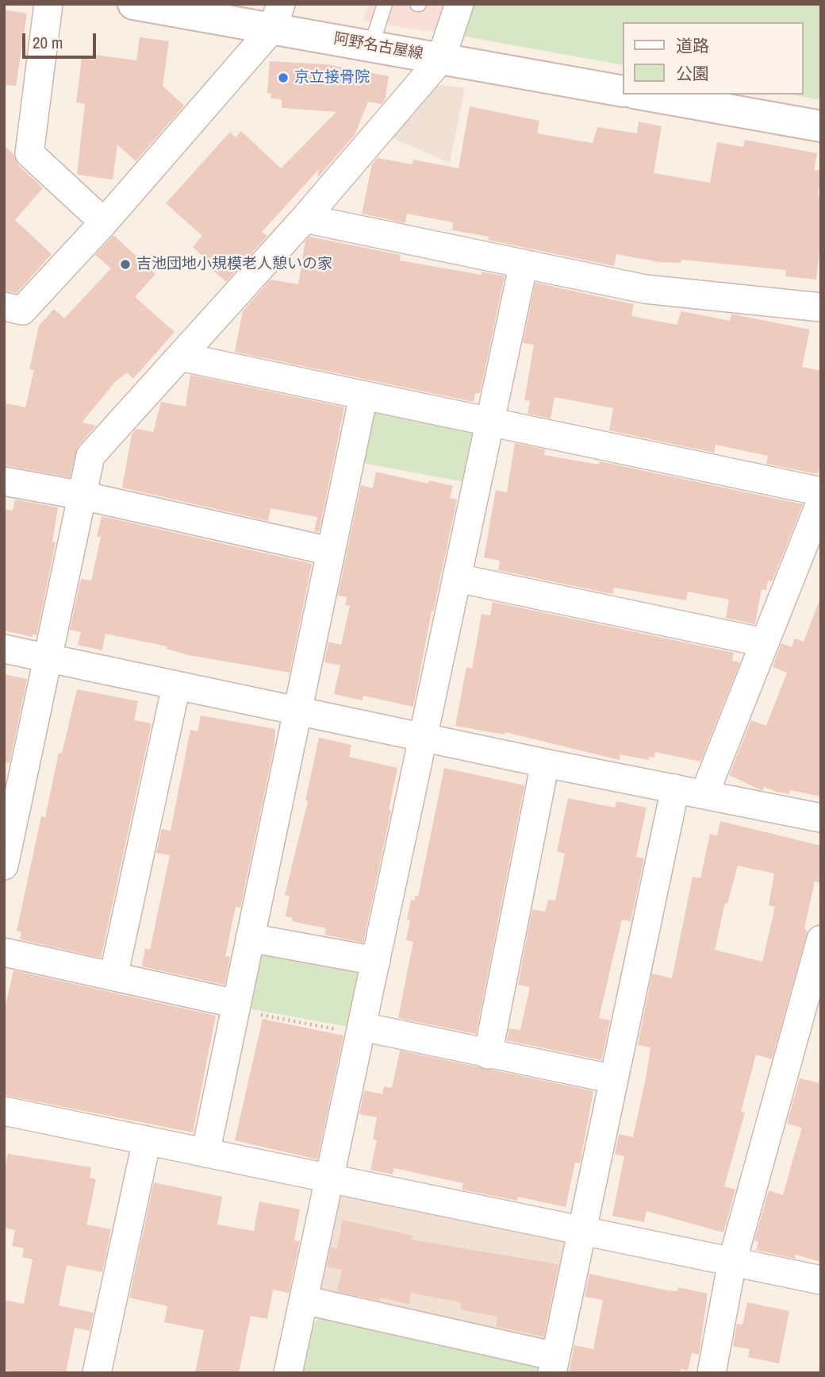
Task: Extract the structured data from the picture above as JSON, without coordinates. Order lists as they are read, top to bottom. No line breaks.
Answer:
{"streets":{"main road":["阿野名古屋線"]},"places":["京立接骨院","吉池団地小規模老人憩いの家"],"legend":["道路","公園"],"scale_bar":"20 m"}
